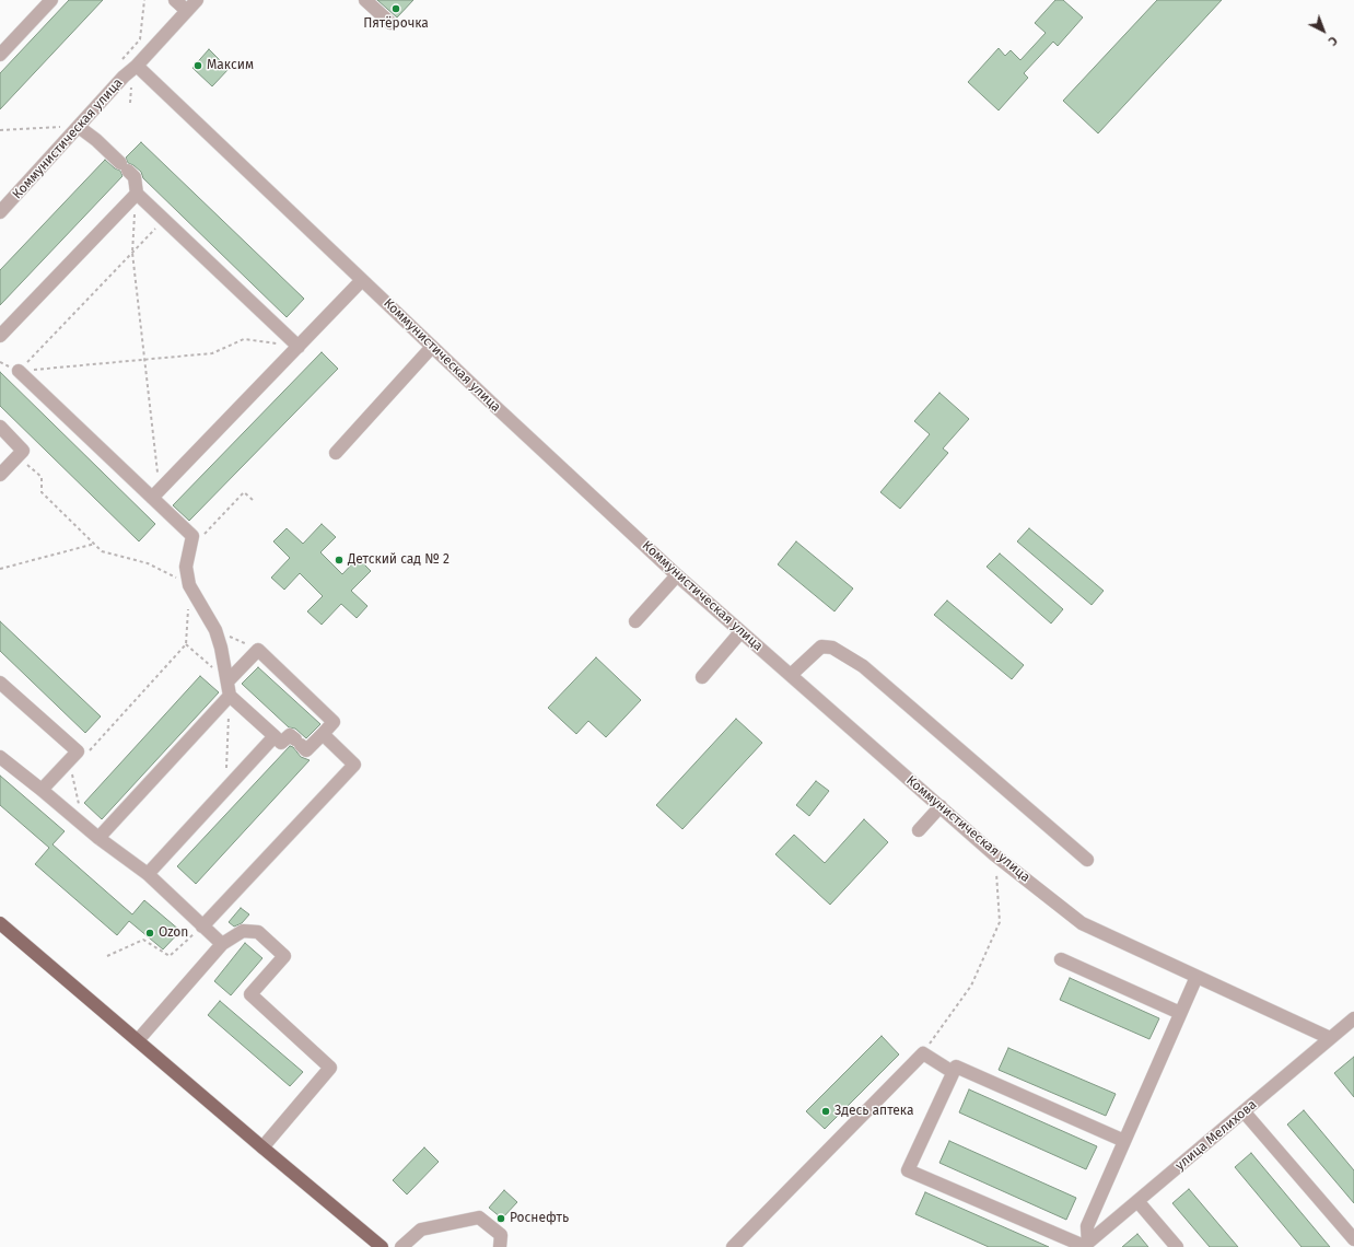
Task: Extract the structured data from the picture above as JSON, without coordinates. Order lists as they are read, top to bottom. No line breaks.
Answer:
{"streets":{"street":["Коммунистическая улица","улица Мелихова"]},"crossings":[["Коммунистическая улица","улица Мелихова"]],"places":["Пятёрочка","Максим","Детский сад № 2","Ozon","Здесь аптека","Роснефть"],"north":"bottom right"}
